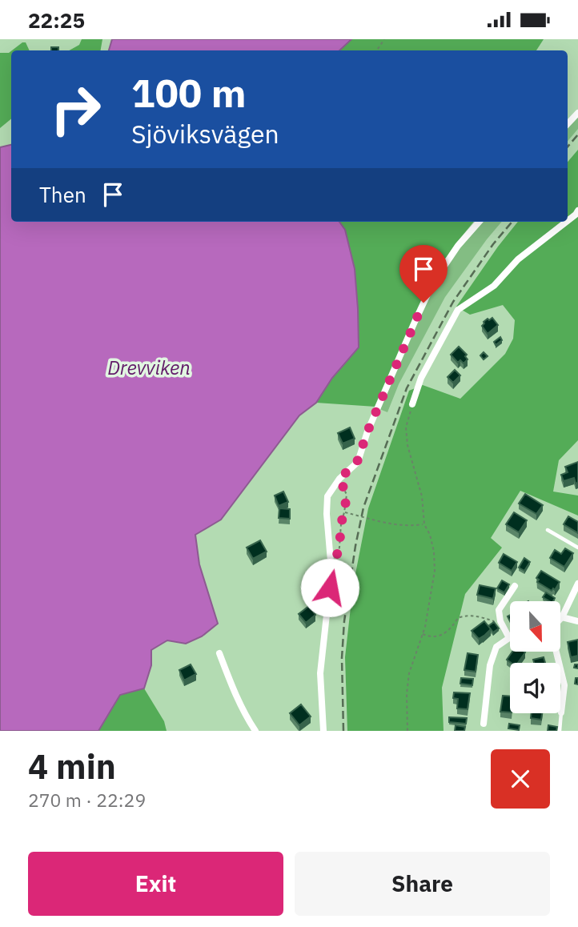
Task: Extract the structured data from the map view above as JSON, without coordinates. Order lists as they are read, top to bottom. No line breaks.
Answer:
{"water":["Drevviken"],"north":"bottom","page":{"status":"22:25","turn":["100 m","Sjöviksvägen"],"then":"Then","heading":["4 min","270 m · 22:29"],"buttons":["Exit","Share"]}}
